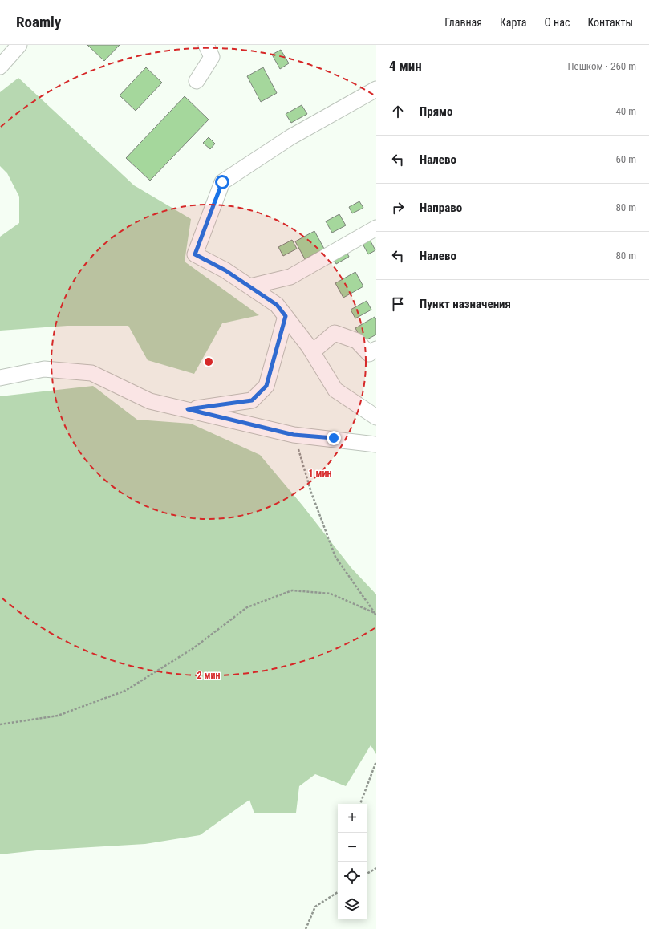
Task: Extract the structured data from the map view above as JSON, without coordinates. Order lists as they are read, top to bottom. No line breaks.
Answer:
{"page":{"header":"Roamly","nav":["Главная","Карта","О нас","Контакты"],"heading":["4 мин","Пешком · 260 m"],"list":[["Прямо","40 m"],["Налево","60 m"],["Направо","80 m"],["Налево","80 m"],"Пункт назначения"],"map_buttons":["+","−"]},"rings":["1 мин","2 мин"]}
